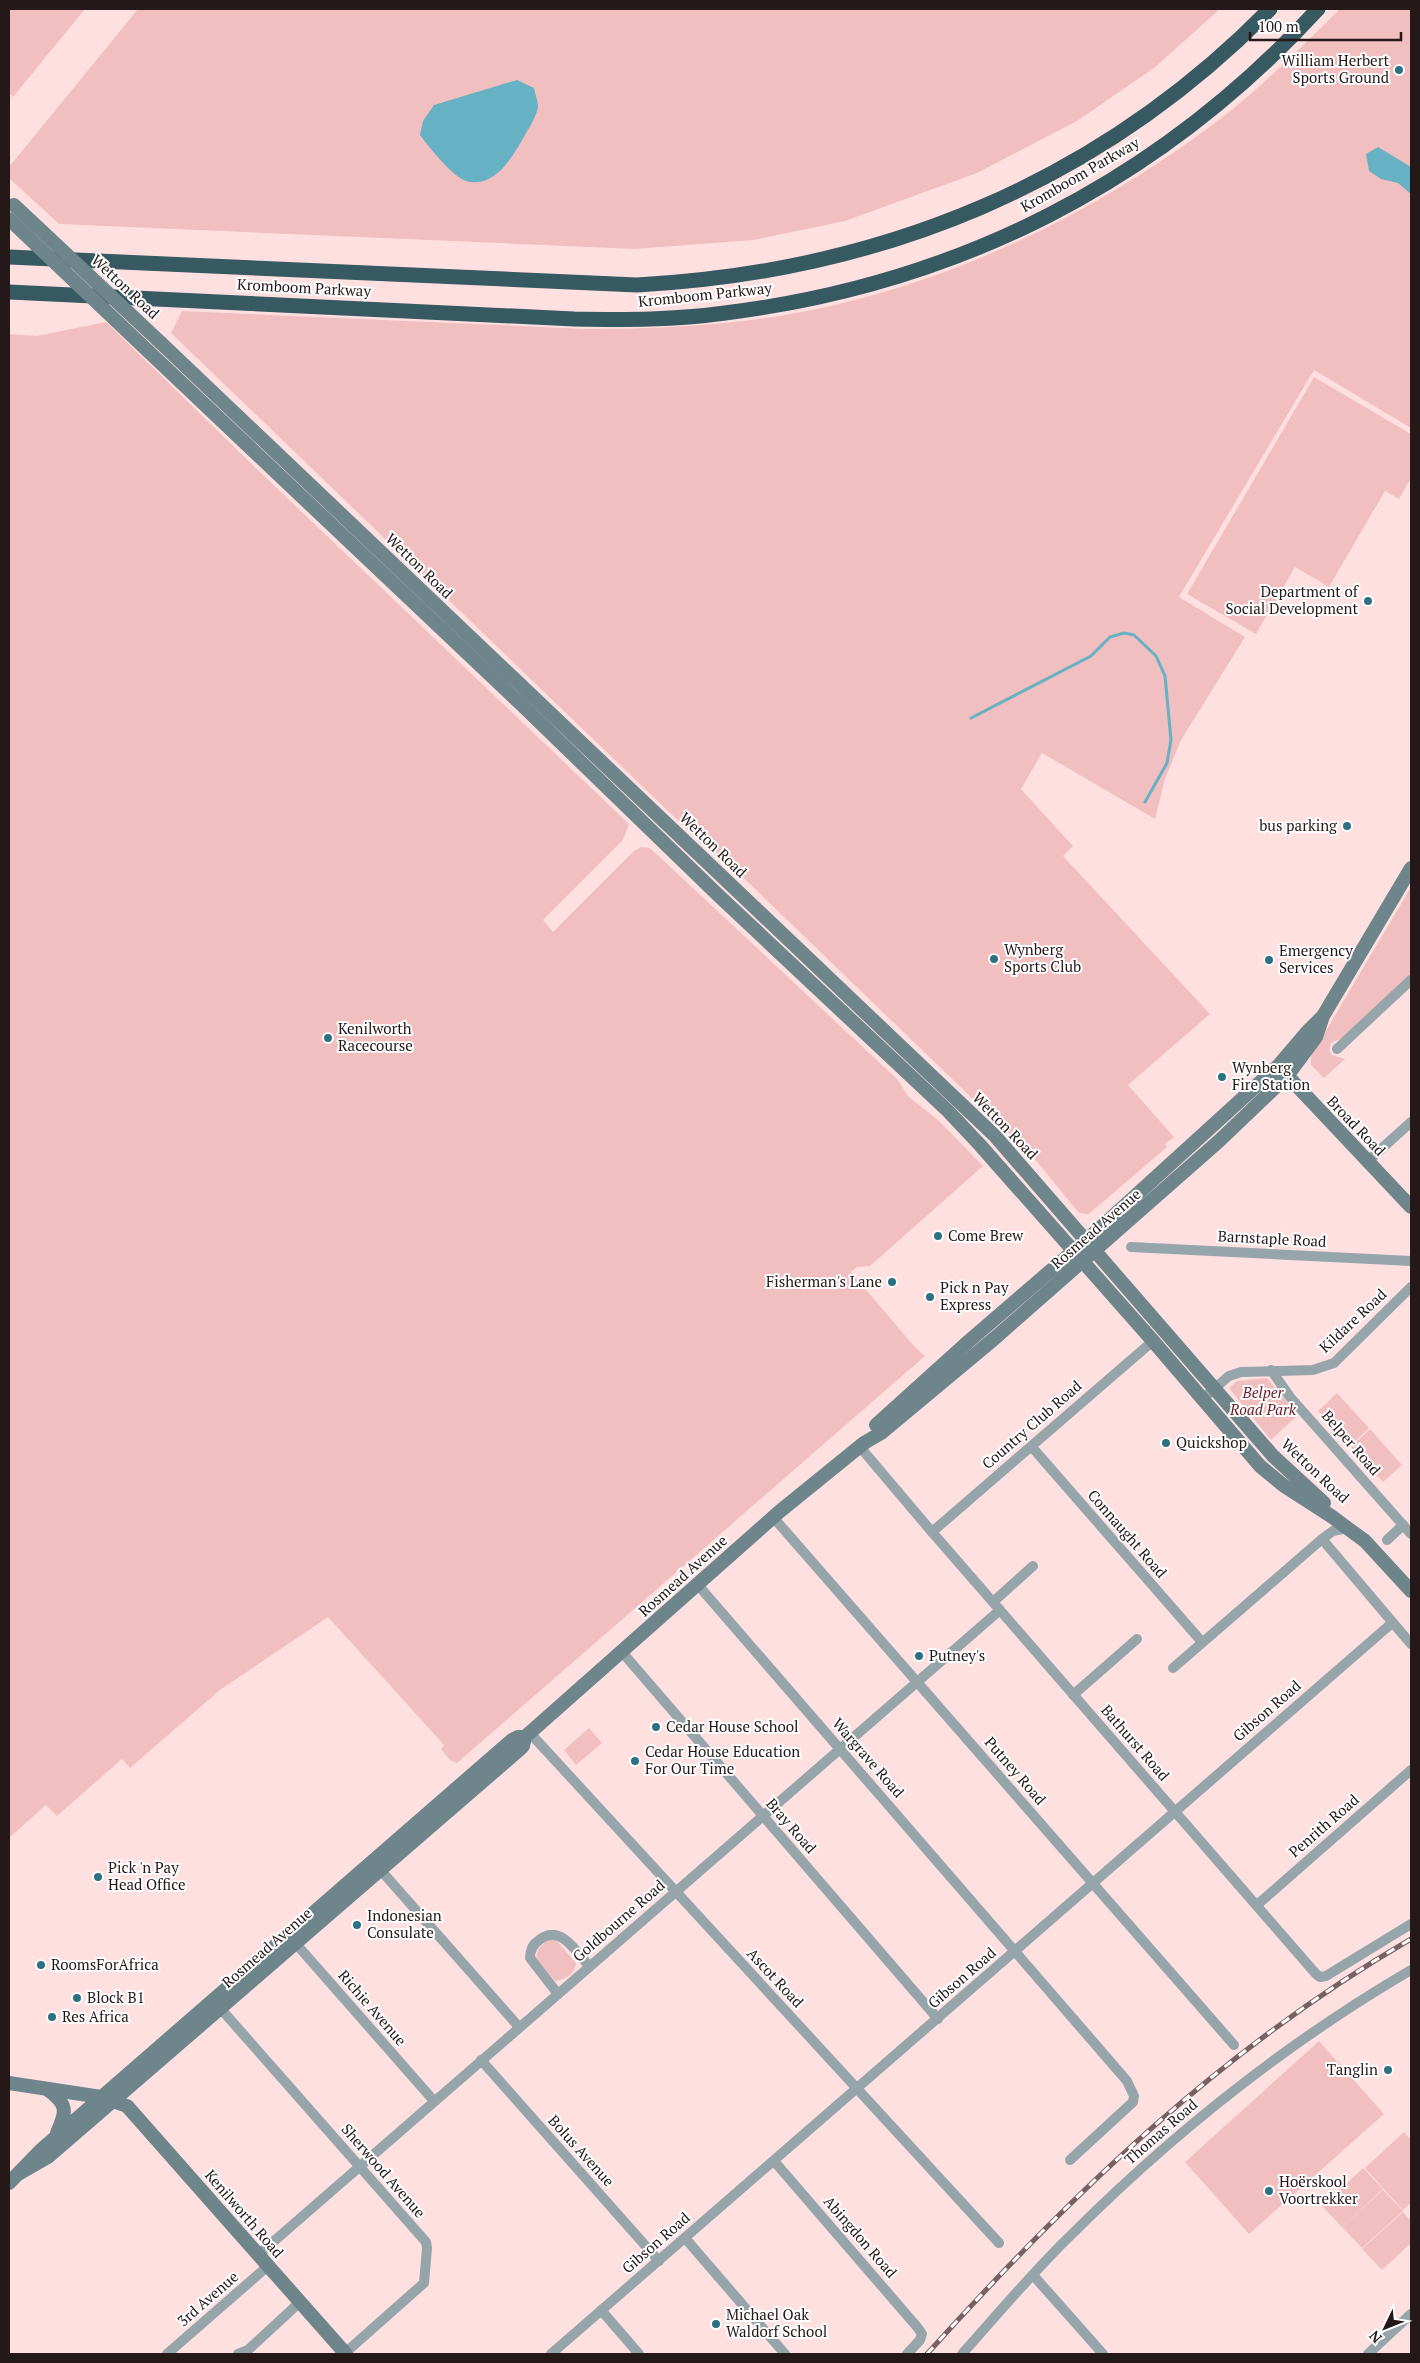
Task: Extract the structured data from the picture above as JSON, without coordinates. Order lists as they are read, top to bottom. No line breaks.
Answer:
{"streets":{"highway":["Kromboom Parkway"],"main road":["Wetton Road","Broad Road","Rosmead Avenue","Kenilworth Road"],"street":["Barnstaple Road","Kildare Road","Country Club Road","Belper Road","Connaught Road","Gibson Road","Bathurst Road","Wargrave Road","Putney Road","Bray Road","Penrith Road","Goldbourne Road","Ascot Road","Richie Avenue","Thomas Road","Bolus Avenue","Sherwood Avenue","Abingdon Road","3rd Avenue"]},"crossings":[["Wetton Road","Rosmead Avenue"],["Wetton Road","Kildare Road"],["Wetton Road","Country Club Road"],["Broad Road","Rosmead Avenue"],["Rosmead Avenue","Bathurst Road"],["Rosmead Avenue","Wargrave Road"],["Rosmead Avenue","Putney Road"],["Rosmead Avenue","Bray Road"],["Rosmead Avenue","Ascot Road"],["Rosmead Avenue","Richie Avenue"],["Rosmead Avenue","Sherwood Avenue"],["Rosmead Avenue","Kenilworth Road"],["Kildare Road","Belper Road"],["Country Club Road","Connaught Road"],["Country Club Road","Bathurst Road"],["Gibson Road","Bathurst Road"],["Gibson Road","Wargrave Road"],["Gibson Road","Putney Road"],["Gibson Road","Bray Road"],["Gibson Road","Ascot Road"],["Gibson Road","Bolus Avenue"],["Gibson Road","Abingdon Road"],["Bathurst Road","Penrith Road"],["Bathurst Road","Goldbourne Road"],["Wargrave Road","Goldbourne Road"],["Putney Road","Goldbourne Road"],["Bray Road","Goldbourne Road"],["Goldbourne Road","Ascot Road"],["Goldbourne Road","Richie Avenue"],["Goldbourne Road","Bolus Avenue"],["Goldbourne Road","Sherwood Avenue"],["Goldbourne Road","Kenilworth Road"],["Sherwood Avenue","Kenilworth Road"],["Kenilworth Road","3rd Avenue"]],"parks":["Belper Road Park"],"places":["William Herbert Sports Ground","Department of Social Development","bus parking","Wynberg Sports Club","Emergency Services","Kenilworth Racecourse","Wynberg Fire Station","Come Brew","Fisherman's Lane","Pick n Pay Express","Quickshop","Putney's","Cedar House School","Cedar House Education For Our Time","Pick 'n Pay Head Office","Indonesian Consulate","RoomsForAfrica","Block B1","Res Africa","Tanglin","Hoërskool Voortrekker","Michael Oak Waldorf School"],"scale_bar":"100 m","north":"bottom left"}
